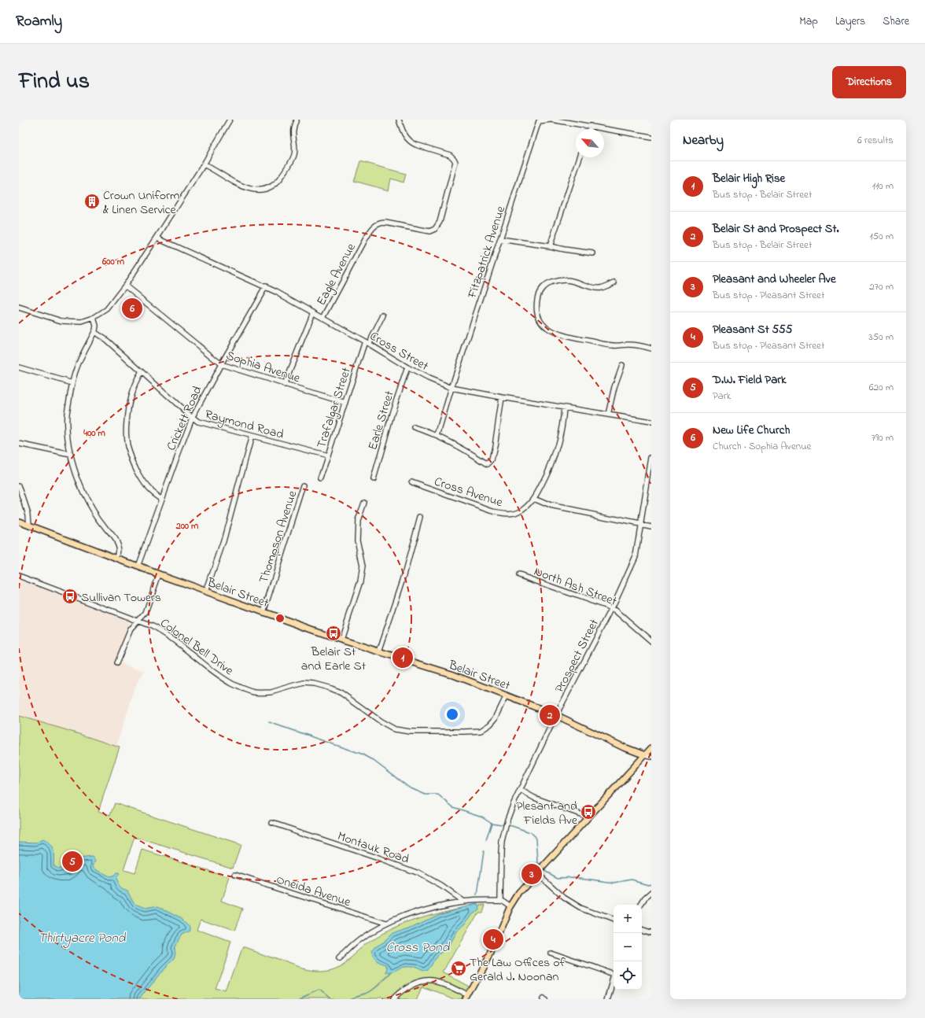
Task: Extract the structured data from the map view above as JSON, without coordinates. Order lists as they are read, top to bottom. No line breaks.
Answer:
{"streets":{"main road":["Belair Street"],"street":["Fitzpatrick Avenue","Eagle Avenue","Cross Street","Sophia Avenue","Trafalgar Street","Crickett Road","Earle Street","Raymond Road","Cross Avenue","Thompson Avenue","North Ash Street","Colonel Bell Drive","Prospect Street","Montauk Road","Oneida Avenue"]},"crossings":[["Fitzpatrick Avenue","Cross Street"],["Eagle Avenue","Cross Street"],["Cross Street","Trafalgar Street"],["Cross Street","Crickett Road"],["Cross Street","Earle Street"],["Cross Street","Cross Avenue"],["Sophia Avenue","Trafalgar Street"],["Sophia Avenue","Crickett Road"],["Trafalgar Street","Raymond Road"],["Crickett Road","Raymond Road"],["Crickett Road","Belair Street"],["Thompson Avenue","Belair Street"],["North Ash Street","Prospect Street"],["Belair Street","Colonel Bell Drive"],["Belair Street","Prospect Street"]],"water":["Thirtyacre Pond","Cross Pond"],"places":{"building":["Crown Uniform & Linen Service"],"bus stop":["Sullivan Towers","Belair St and Earle St","Plesant and Fields Ave"],"supermarket":["The Law Offices of Gerald J. Noonan"]},"north":"top left","page":{"header":"Roamly","nav":["Map","Layers","Share"],"title":"Find us","buttons":"Directions","heading":["Nearby","6 results"],"list":[{"mark":"1","name":"Belair High Rise","note":"Bus stop · Belair Street","value":"110 m"},{"mark":"2","name":"Belair St and Prospect St.","note":"Bus stop · Belair Street","value":"150 m"},{"mark":"3","name":"Pleasant and Wheeler Ave","note":"Bus stop · Pleasant Street","value":"270 m"},{"mark":"4","name":"Pleasant St 555","note":"Bus stop · Pleasant Street","value":"350 m"},{"mark":"5","name":"D.W. Field Park","note":"Park","value":"620 m"},{"mark":"6","name":"New Life Church","note":"Church · Sophia Avenue","value":"790 m"}],"pins":["6","1","2","5","3","4"],"map_buttons":["+","−"]},"rings":["600 m","400 m","200 m"]}
